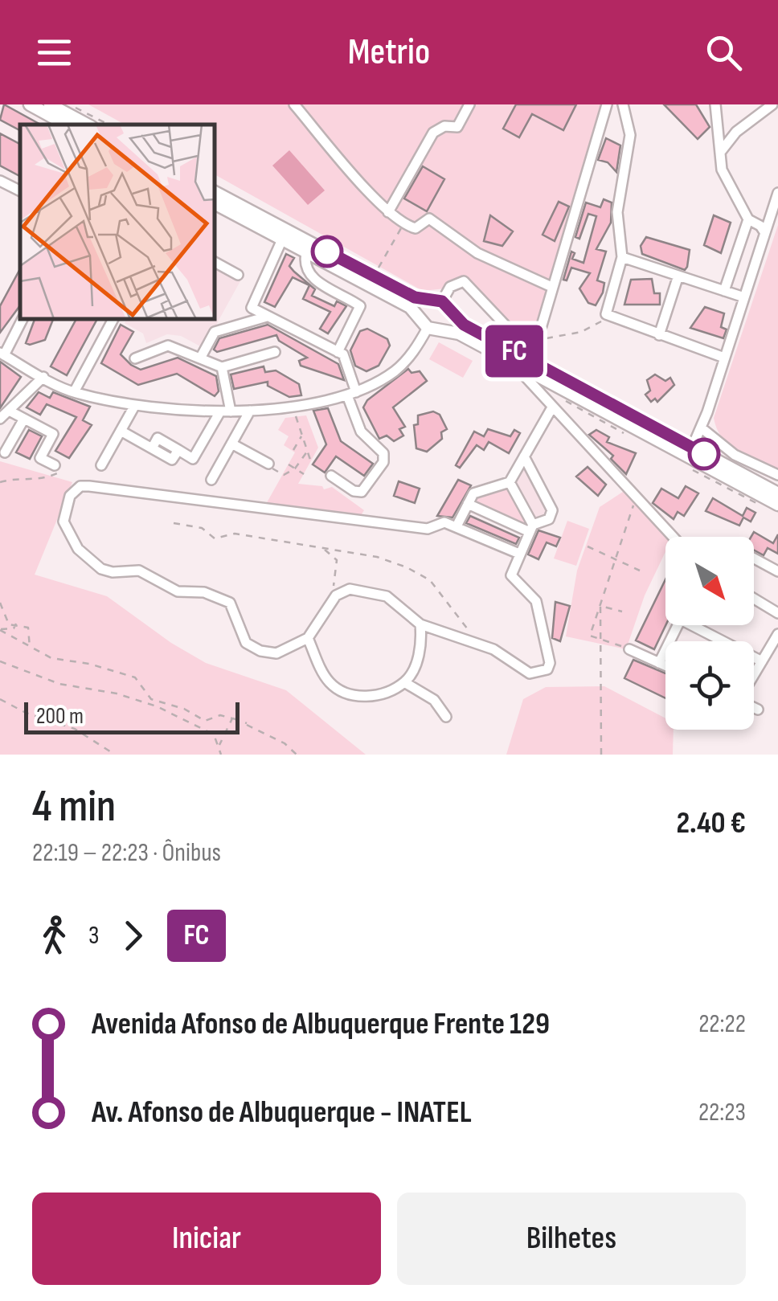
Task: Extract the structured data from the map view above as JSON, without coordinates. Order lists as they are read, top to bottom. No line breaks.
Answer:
{"lines":["bus line FC"],"scale_bar":"200 m","north":"bottom right","page":{"header":"Metrio","on_map":"FC","scale":"200 m","heading":["4 min","22:19 – 22:23 · Ônibus","2.40 €"],"legs":["3","FC"],"list":[{"name":"Avenida Afonso de Albuquerque Frente 129","value":"22:22"},{"name":"Av. Afonso de Albuquerque - INATEL","value":"22:23"}],"buttons":["Iniciar","Bilhetes"]}}
